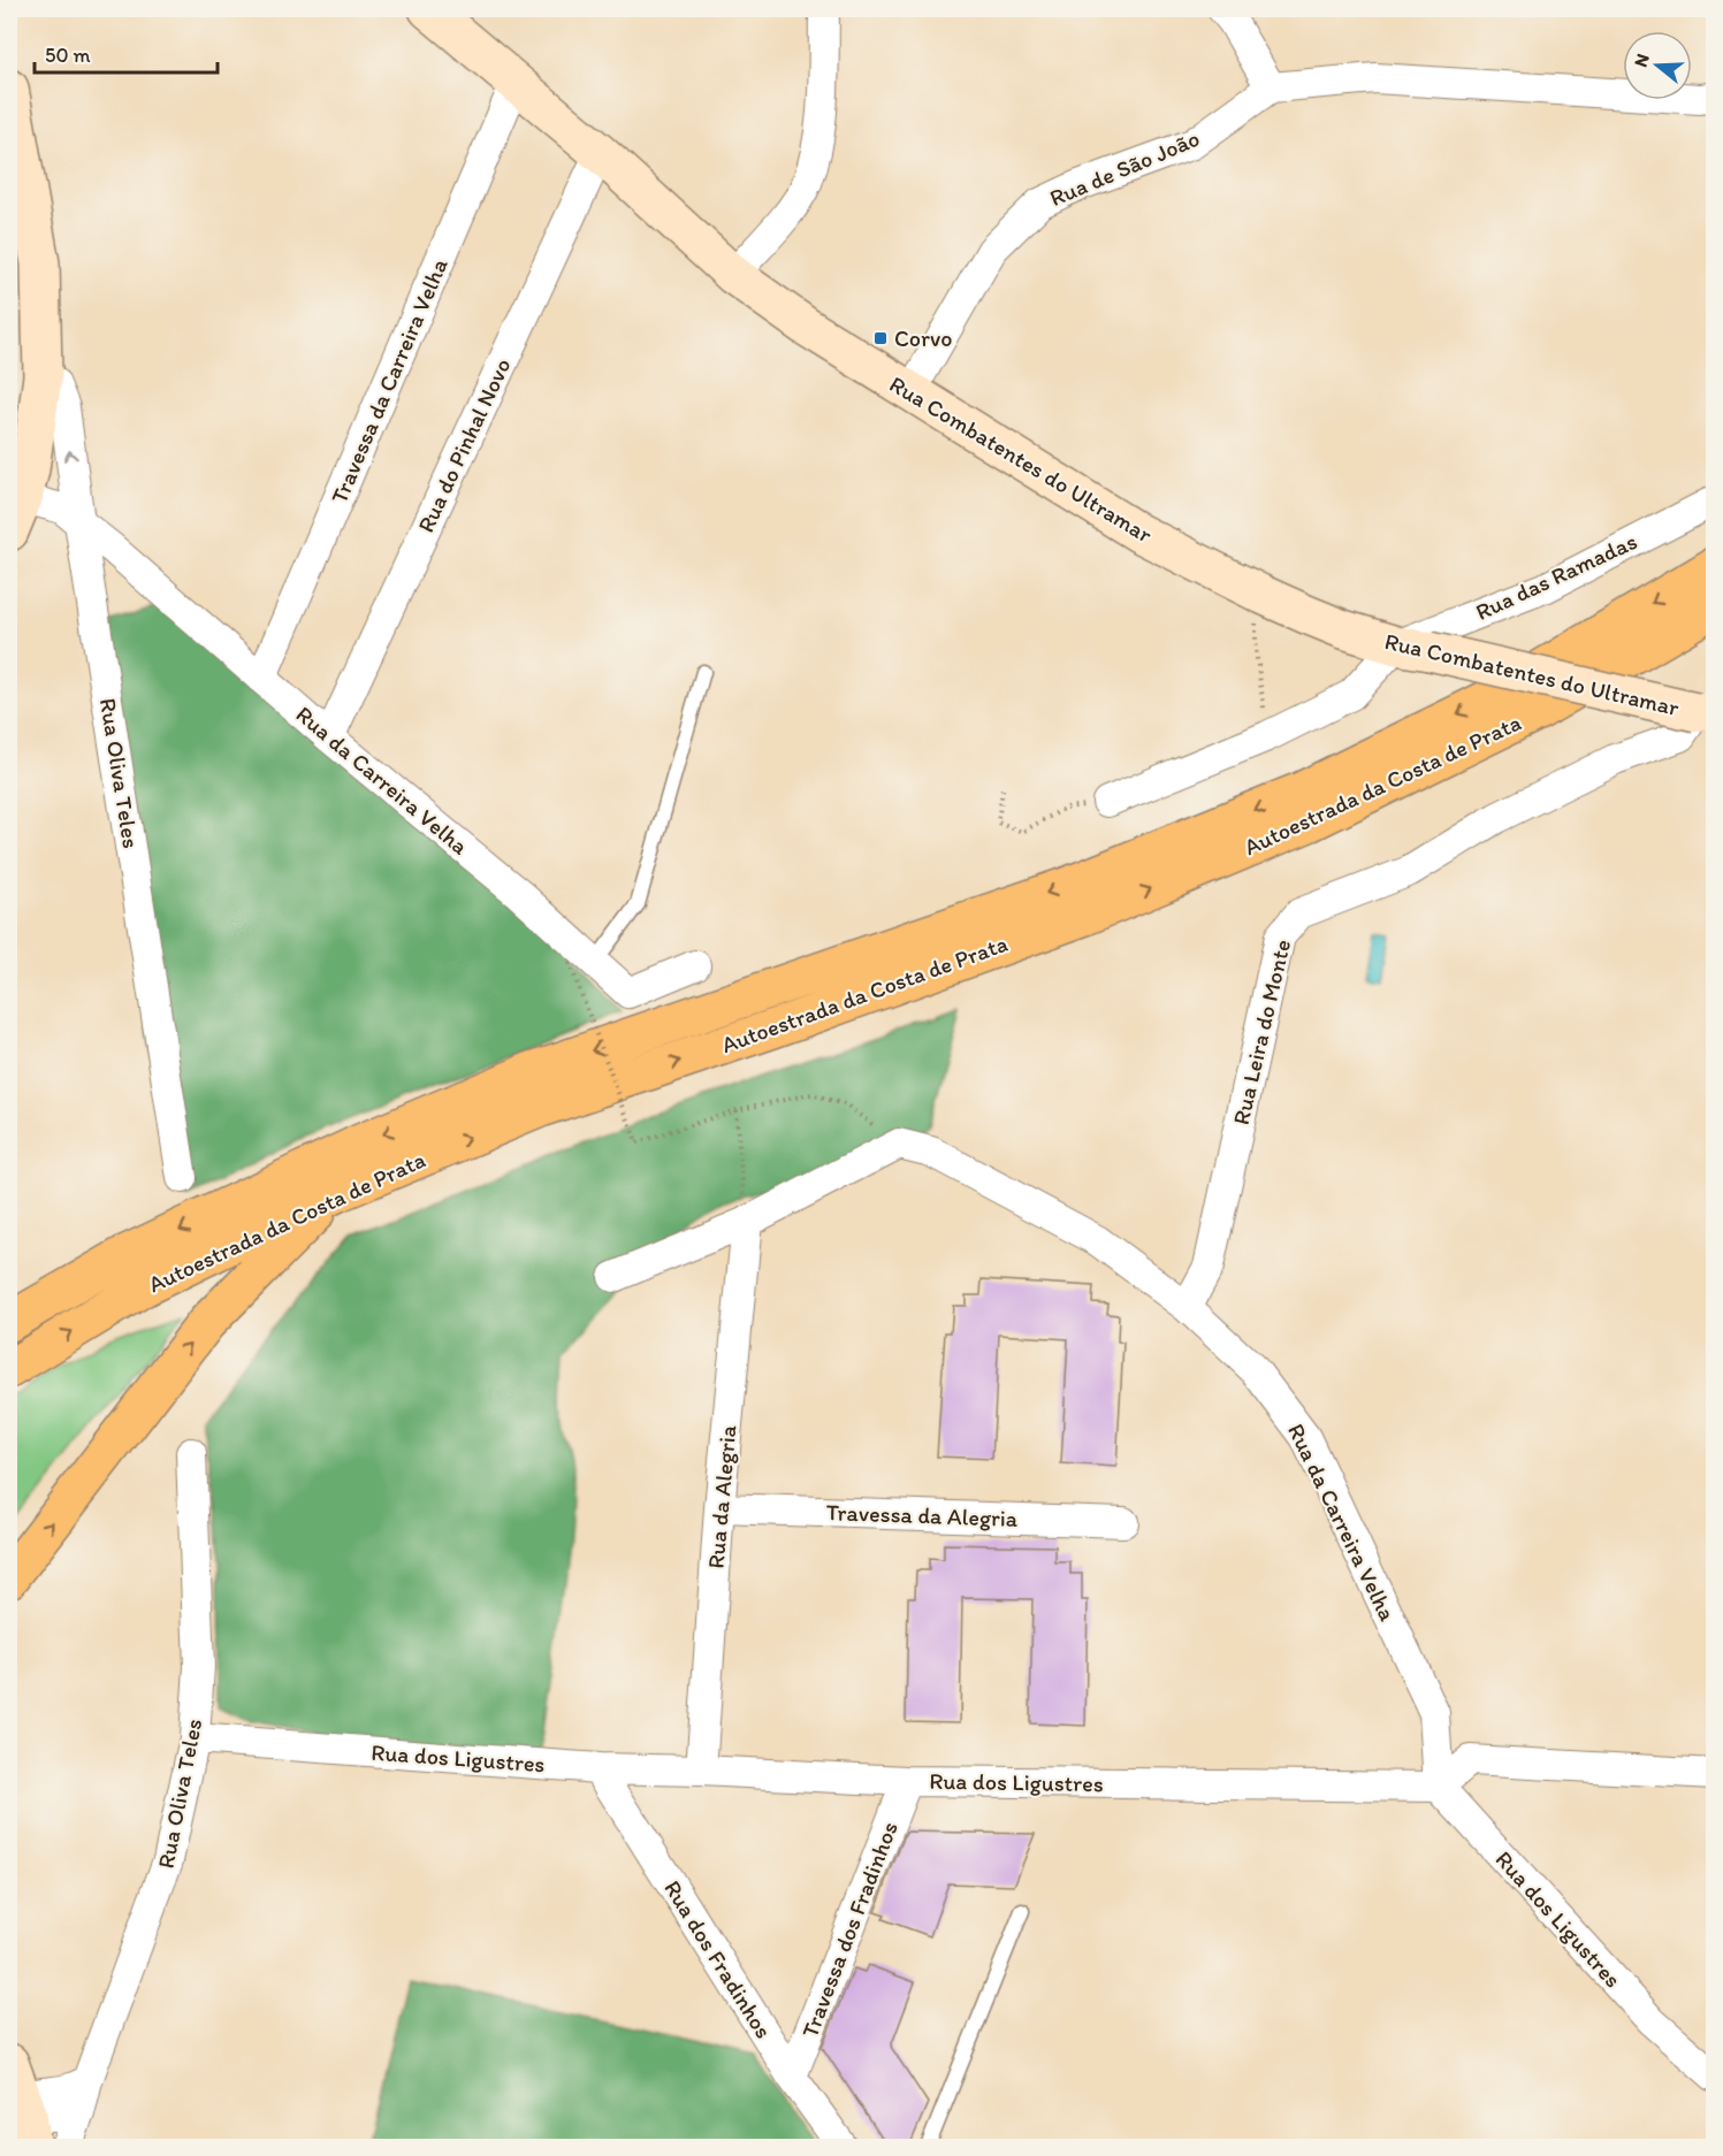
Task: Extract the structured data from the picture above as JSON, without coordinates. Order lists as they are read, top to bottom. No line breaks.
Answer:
{"streets":{"highway":["Autoestrada da Costa de Prata"],"main road":["Rua Combatentes do Ultramar"],"street":["Rua de São João","Travessa da Carreira Velha","Rua do Pinhal Novo","Rua das Ramadas","Rua Oliva Teles","Rua da Carreira Velha","Rua Leira do Monte","Rua da Alegria","Travessa da Alegria","Rua dos Ligustres","Travessa dos Fradinhos","Rua dos Fradinhos"]},"crossings":[["Rua de São João","Rua Combatentes do Ultramar"],["Travessa da Carreira Velha","Rua Combatentes do Ultramar"],["Travessa da Carreira Velha","Rua da Carreira Velha"],["Rua do Pinhal Novo","Rua Combatentes do Ultramar"],["Rua do Pinhal Novo","Rua da Carreira Velha"],["Rua Combatentes do Ultramar","Rua das Ramadas"],["Rua Combatentes do Ultramar","Rua Leira do Monte"],["Rua Oliva Teles","Rua da Carreira Velha"],["Rua Oliva Teles","Rua dos Ligustres"],["Rua da Carreira Velha","Rua Leira do Monte"],["Rua da Carreira Velha","Rua dos Ligustres"],["Rua da Alegria","Travessa da Alegria"],["Rua da Alegria","Rua dos Ligustres"],["Rua dos Ligustres","Travessa dos Fradinhos"],["Rua dos Ligustres","Rua dos Fradinhos"],["Travessa dos Fradinhos","Rua dos Fradinhos"]],"places":{"transit":["Corvo"]},"scale_bar":"50 m","north":"left"}
